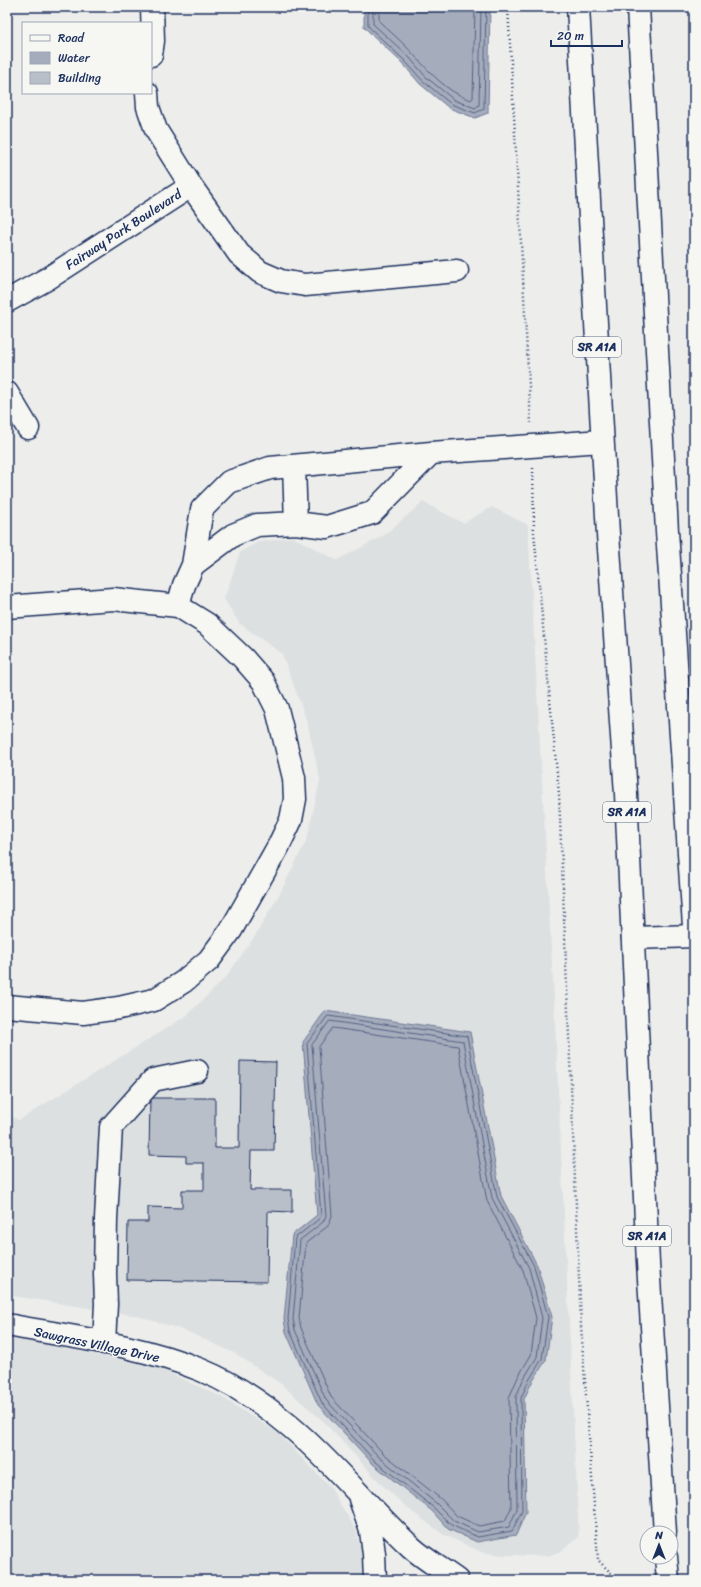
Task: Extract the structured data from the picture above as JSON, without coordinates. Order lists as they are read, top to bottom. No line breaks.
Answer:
{"streets":{"street":["Fairway Park Boulevard","SR A1A","Sawgrass Village Drive"]},"legend":["Road","Water","Building"],"scale_bar":"20 m","north":"top"}
